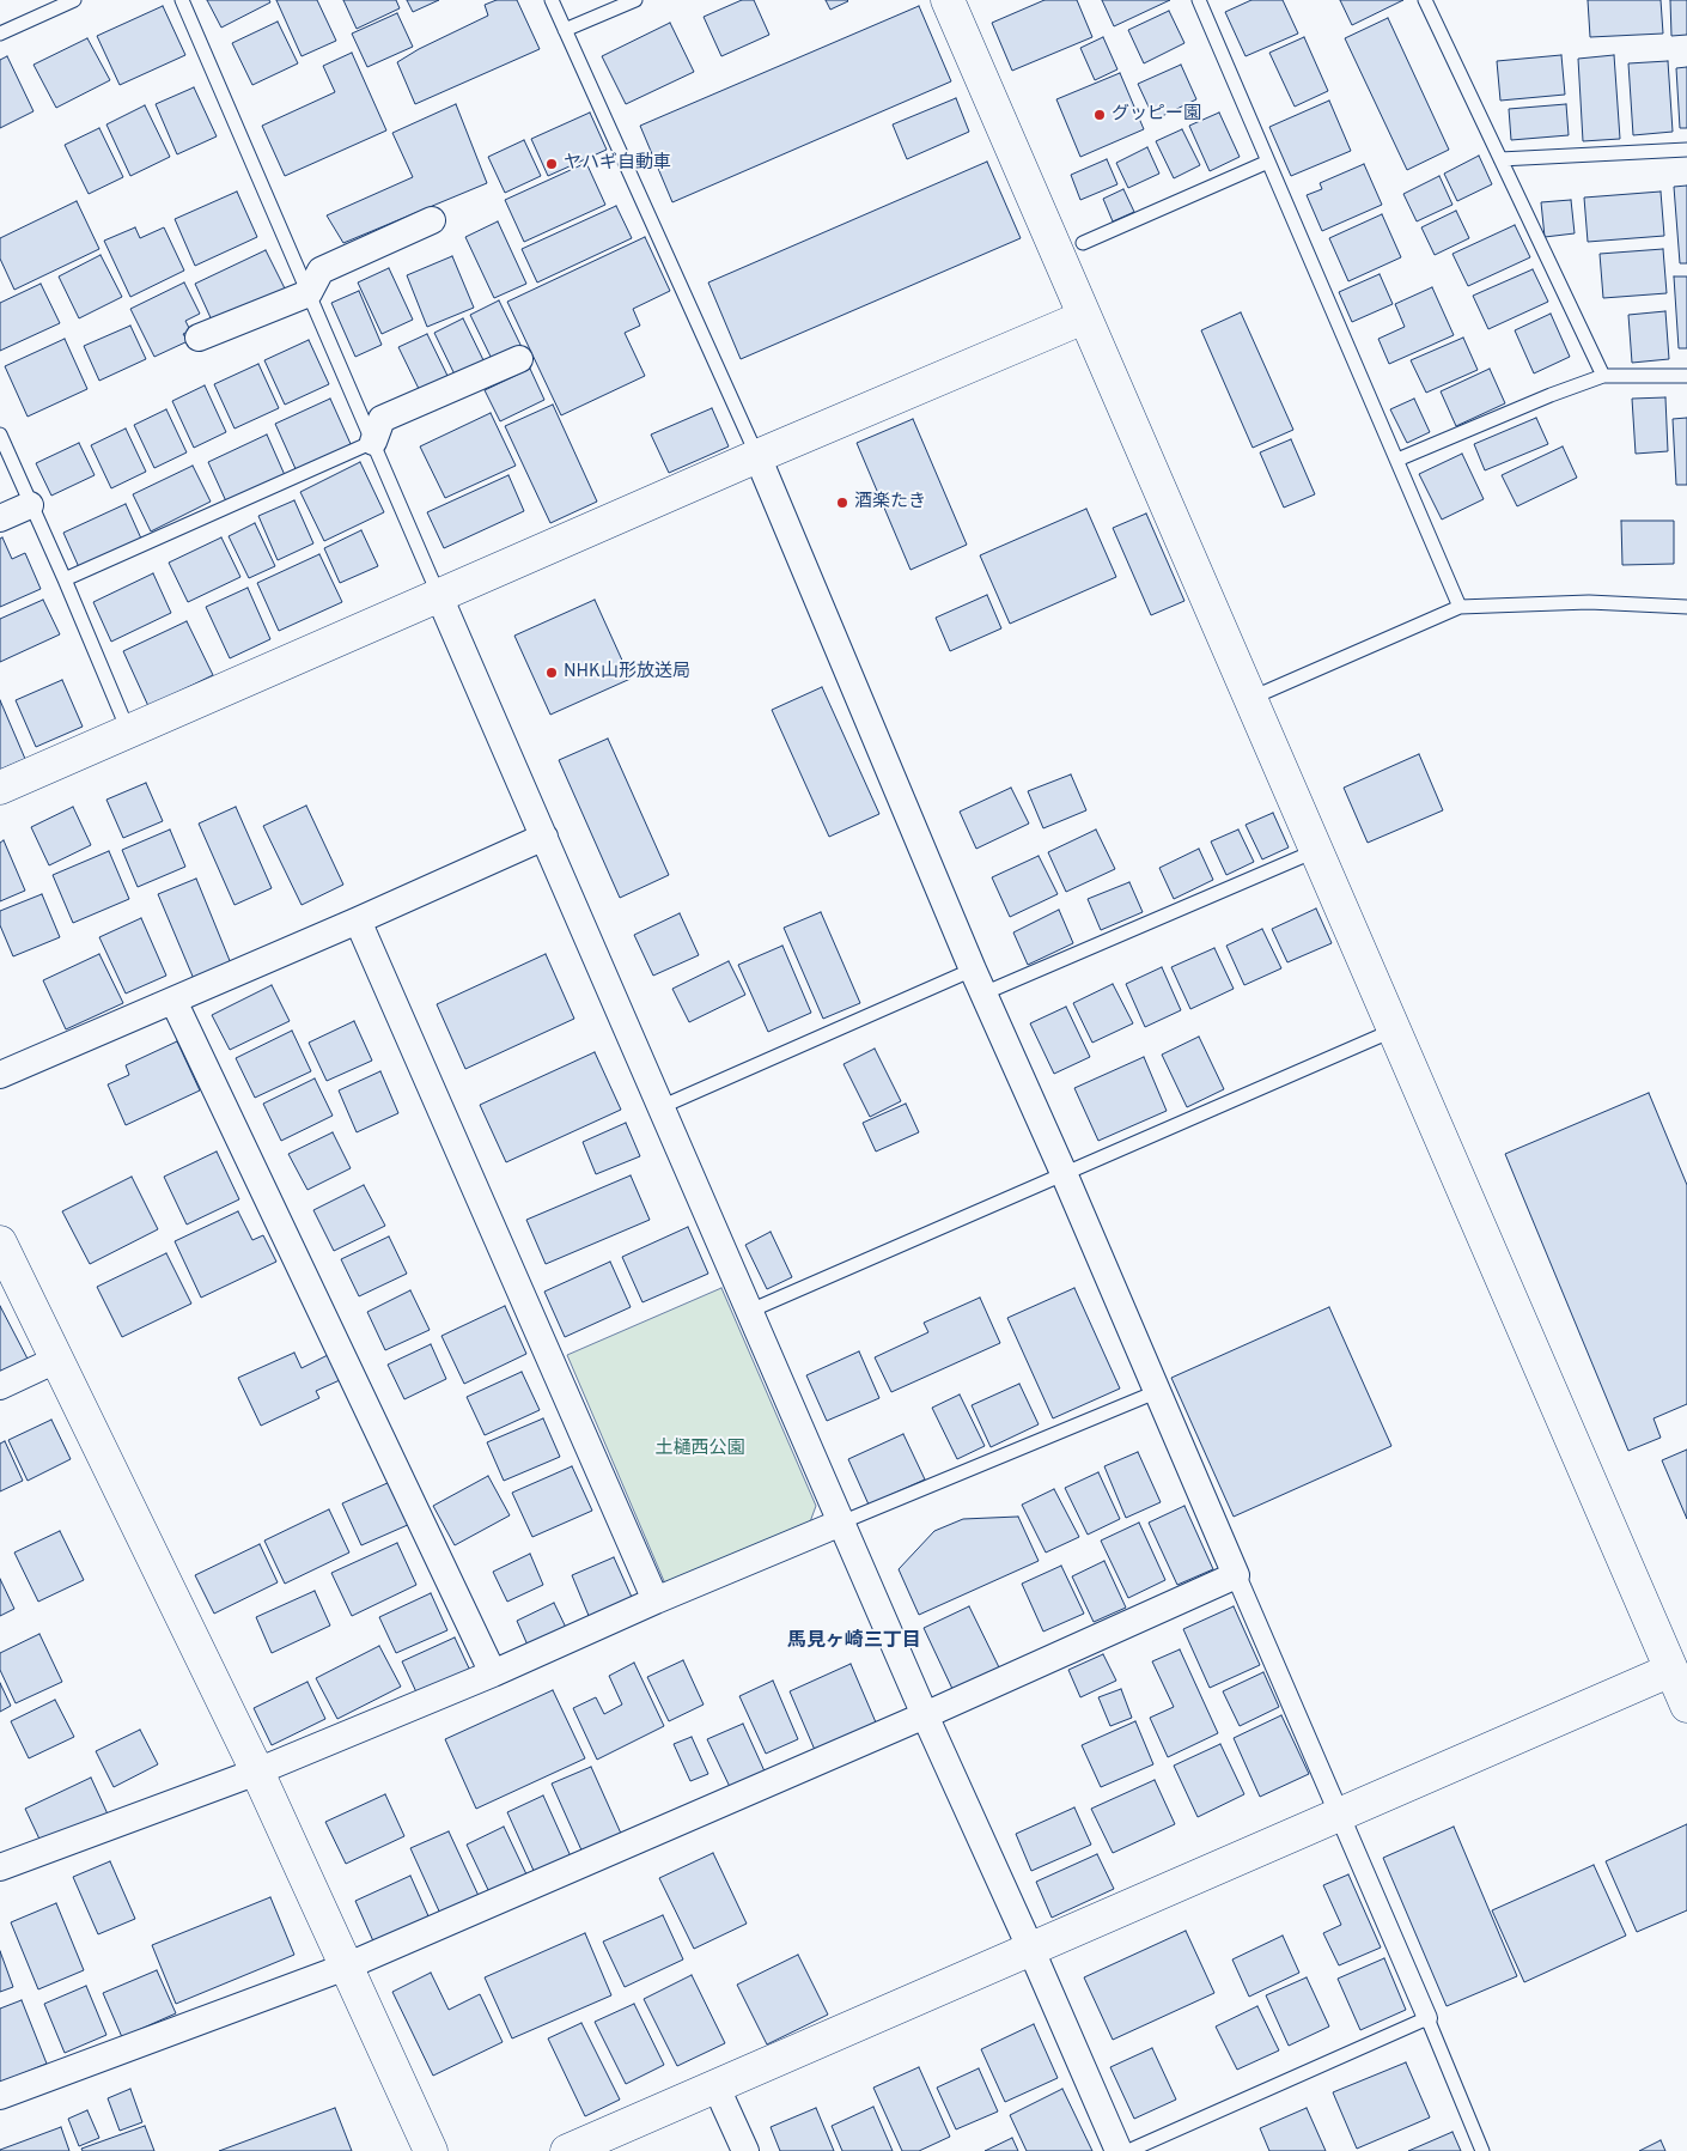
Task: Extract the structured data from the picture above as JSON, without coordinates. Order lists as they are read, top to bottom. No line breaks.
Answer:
{"districts":["馬見ヶ崎三丁目"],"parks":["土樋西公園"],"places":["グッピー園","ヤハギ自動車","酒楽たき","NHK山形放送局"]}
